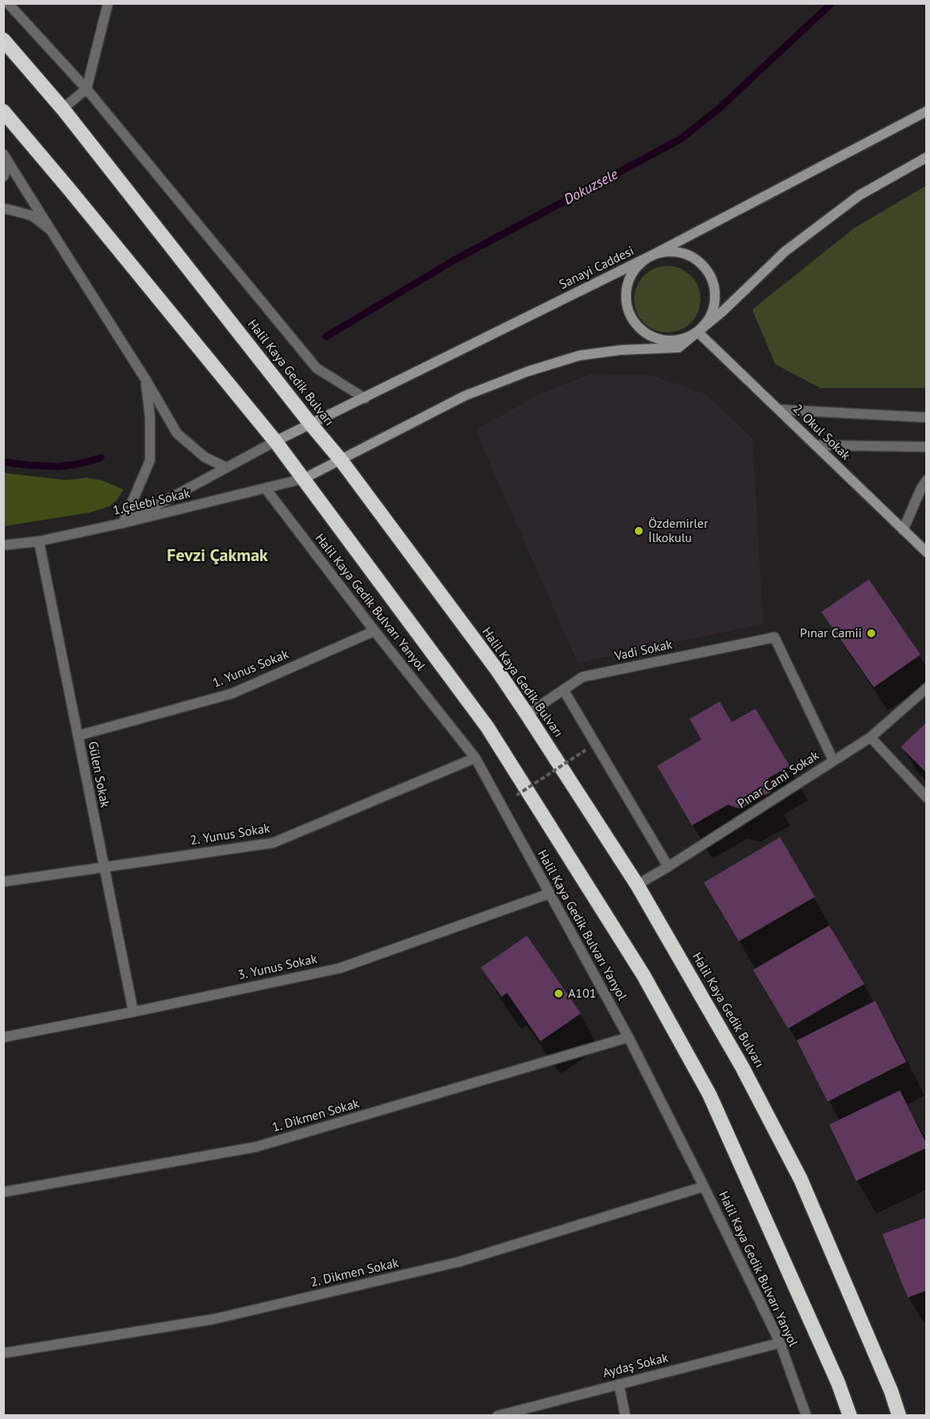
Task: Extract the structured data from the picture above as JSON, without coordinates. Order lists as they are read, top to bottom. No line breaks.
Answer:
{"streets":{"highway":["Halil Kaya Gedik Bulvarı"],"street":["Sanayi Caddesi","2. Okul Sokak","1.Çelebi Sokak","Halil Kaya Gedik Bulvarı Yanyol","Vadi Sokak","1. Yunus Sokak","Gülen Sokak","Pınar Cami Sokak","2. Yunus Sokak","3. Yunus Sokak","1. Dikmen Sokak","2. Dikmen Sokak","Aydaş Sokak"]},"crossings":[["Sanayi Caddesi","Halil Kaya Gedik Bulvarı"],["Sanayi Caddesi","2. Okul Sokak"],["Halil Kaya Gedik Bulvarı","Vadi Sokak"],["Halil Kaya Gedik Bulvarı","Pınar Cami Sokak"],["1.Çelebi Sokak","Halil Kaya Gedik Bulvarı Yanyol"],["1.Çelebi Sokak","Gülen Sokak"],["Halil Kaya Gedik Bulvarı Yanyol","1. Yunus Sokak"],["Halil Kaya Gedik Bulvarı Yanyol","2. Yunus Sokak"],["Halil Kaya Gedik Bulvarı Yanyol","3. Yunus Sokak"],["Halil Kaya Gedik Bulvarı Yanyol","1. Dikmen Sokak"],["Halil Kaya Gedik Bulvarı Yanyol","2. Dikmen Sokak"],["Halil Kaya Gedik Bulvarı Yanyol","Aydaş Sokak"],["Vadi Sokak","Pınar Cami Sokak"],["1. Yunus Sokak","Gülen Sokak"],["Gülen Sokak","2. Yunus Sokak"],["Gülen Sokak","3. Yunus Sokak"]],"districts":["Fevzi Çakmak"],"water":["Dokuzsele"],"places":["Özdemirler İlkokulu","Pınar Camii","A101"]}
